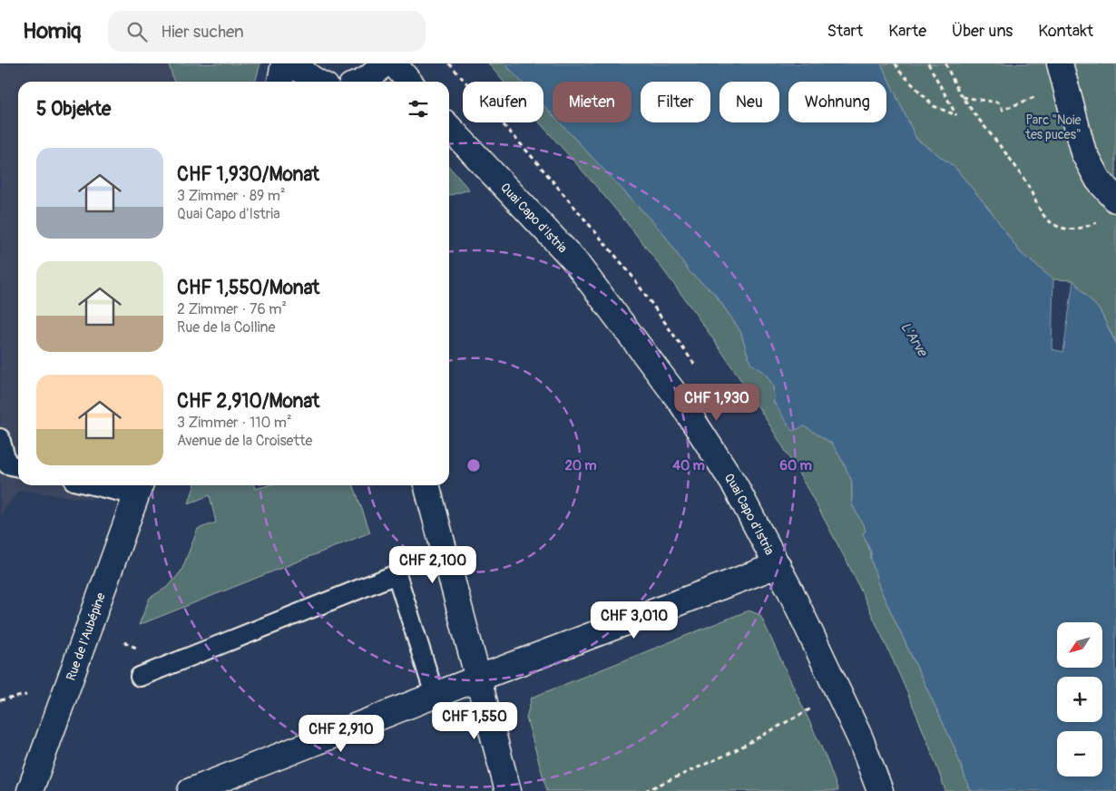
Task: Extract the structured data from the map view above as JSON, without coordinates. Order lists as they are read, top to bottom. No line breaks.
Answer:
{"streets":{"street":["Quai Capo d'Istria","Rue de l'Aubépine"]},"water":["L'Arve"],"parks":["Parc \"Noie tes puces\""],"north":"bottom left","page":{"header":"Homiq","search":"Hier suchen","nav":["Start","Karte","Über uns","Kontakt"],"chip":["Kaufen","Mieten","Filter","Neu","Wohnung"],"heading":"5 Objekte","list":[{"name":"CHF 1,930/Monat","note":"3 Zimmer · 89 m² · Quai Capo d'Istria"},{"name":"CHF 1,550/Monat","note":"2 Zimmer · 76 m² · Rue de la Colline"},{"name":"CHF 2,910/Monat","note":"3 Zimmer · 110 m² · Avenue de la Croisette"}],"price":["CHF 1,930","CHF 2,100","CHF 3,010","CHF 1,550","CHF 2,910"],"map_buttons":["+","−"]},"rings":["20 m","40 m","60 m"]}
